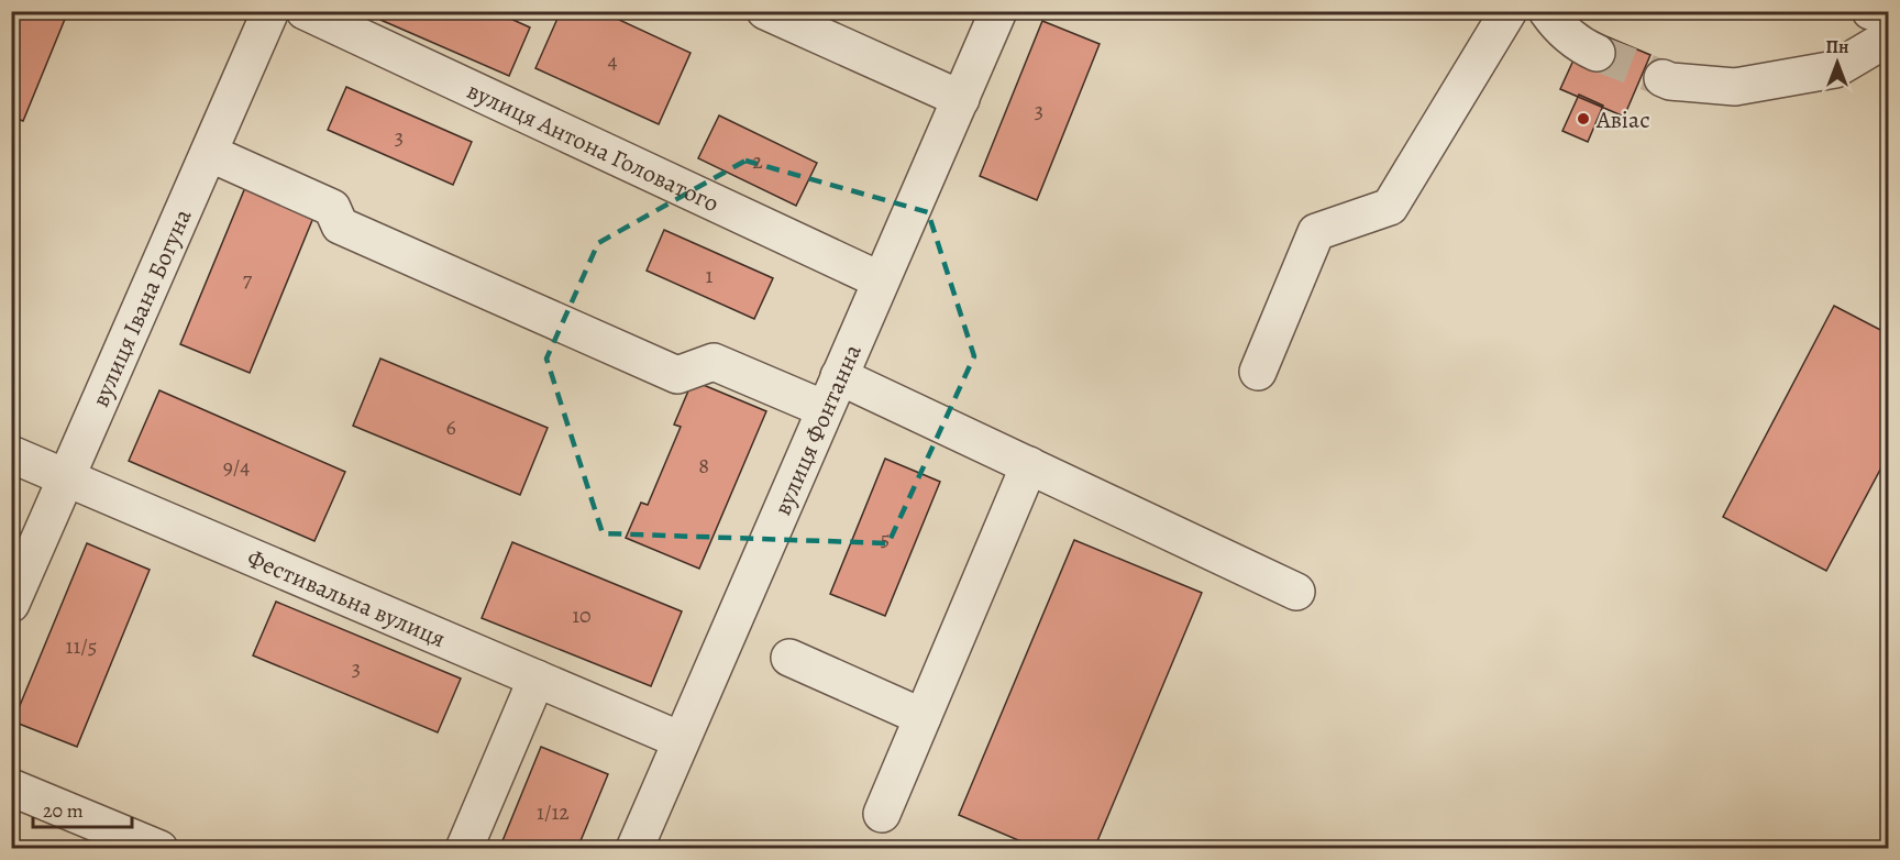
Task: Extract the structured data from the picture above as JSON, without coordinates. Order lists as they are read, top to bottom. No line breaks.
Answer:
{"streets":{"street":["вулиця Антона Головатого","вулиця Івана Богуна","вулиця Фонтанна","Фестивальна вулиця"]},"crossings":[["вулиця Антона Головатого","вулиця Фонтанна"],["вулиця Івана Богуна","Фестивальна вулиця"],["вулиця Фонтанна","Фестивальна вулиця"]],"places":["Авіас"],"house_numbers":["4","3","3","2","1","7","6","8","9/4","5","10","11/5","3","1/12"],"scale_bar":"20 m","north":"top"}
